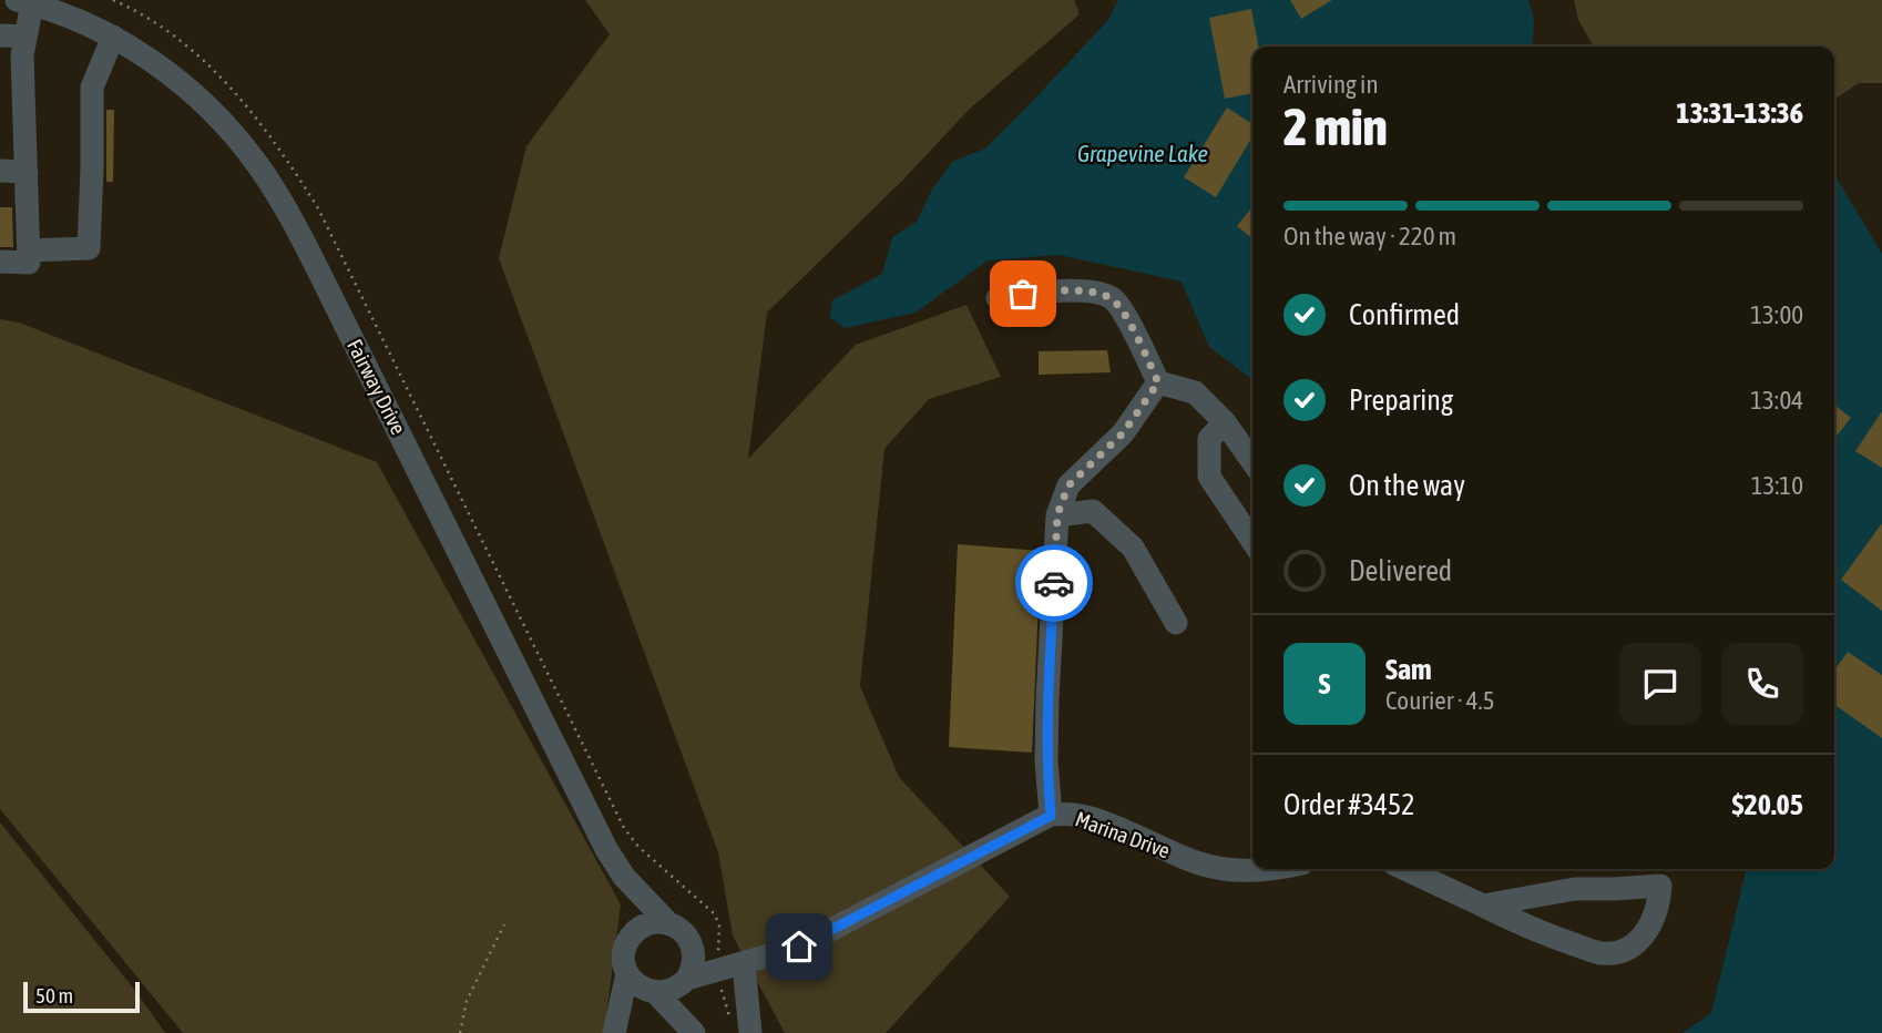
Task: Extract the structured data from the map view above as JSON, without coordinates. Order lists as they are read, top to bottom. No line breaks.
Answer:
{"streets":{"street":["Fairway Drive","Marina Drive"]},"crossings":[["Fairway Drive","Marina Drive"]],"water":["Grapevine Lake"],"scale_bar":"50 m","page":{"heading":["2 min","Arriving in","13:31–13:36"],"panel":["Sam","Courier · 4.5","Order #3452","$20.05"],"bar":"On the way · 220 m","list":[["Confirmed","13:00"],["Preparing","13:04"],["On the way","13:10"],"Delivered"],"round":"S","scale":"50 m"}}
